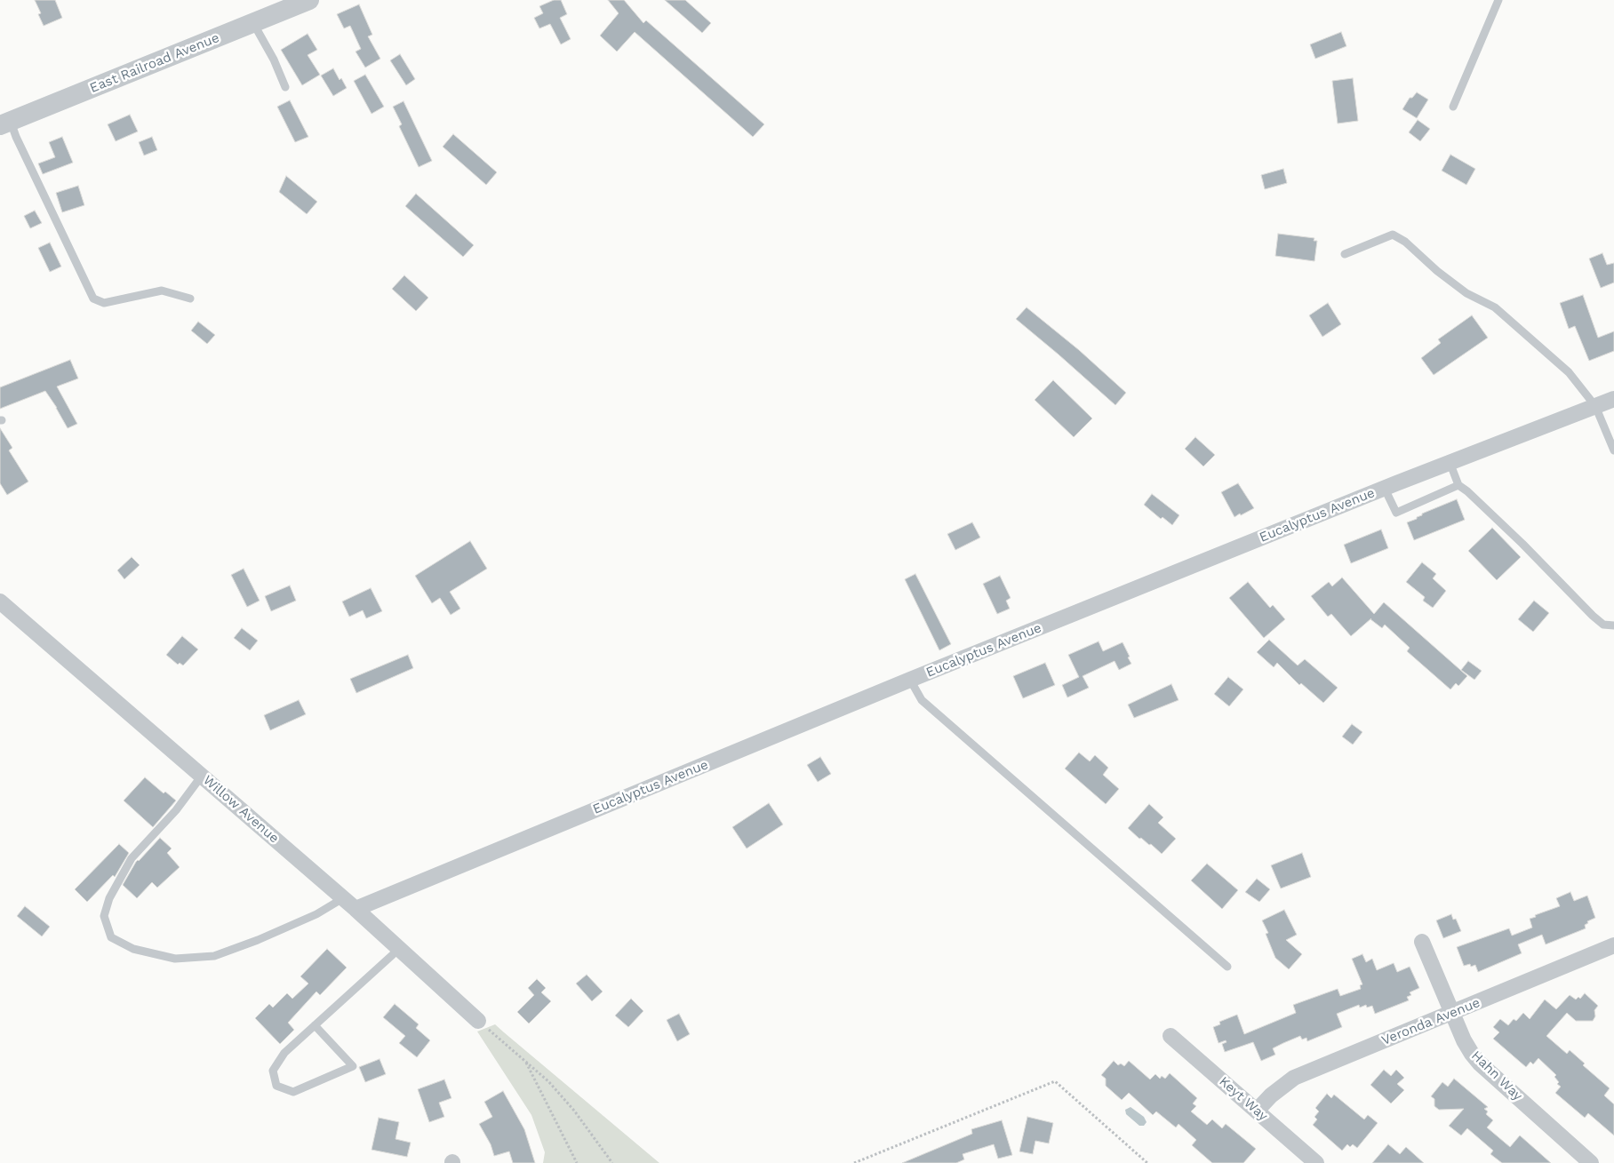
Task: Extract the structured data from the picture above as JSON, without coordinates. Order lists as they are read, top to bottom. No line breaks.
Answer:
{"streets":{"street":["East Railroad Avenue","Eucalyptus Avenue","Willow Avenue","Veronda Avenue","Hahn Way","Keyt Way"]},"crossings":[["Eucalyptus Avenue","Willow Avenue"],["Veronda Avenue","Hahn Way"],["Veronda Avenue","Keyt Way"]]}
